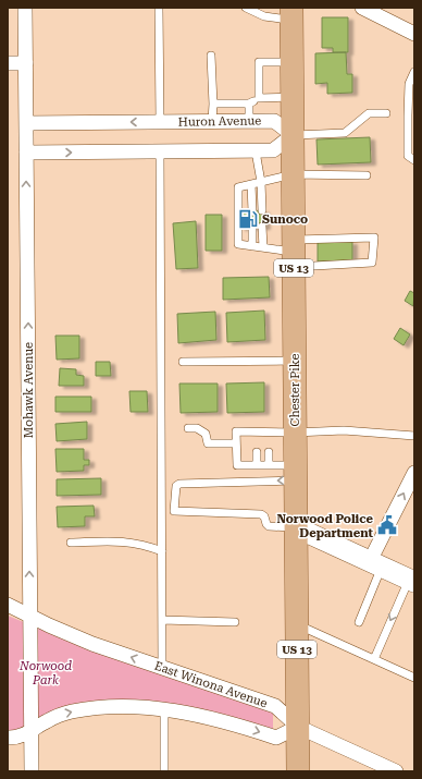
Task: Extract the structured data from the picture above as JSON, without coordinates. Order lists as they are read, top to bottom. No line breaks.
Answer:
{"streets":{"main road":["US 13","Chester Pike"],"street":["Huron Avenue","Mohawk Avenue","East Winona Avenue"]},"crossings":[["Huron Avenue","Mohawk Avenue"],["Huron Avenue","Chester Pike"],["Mohawk Avenue","East Winona Avenue"],["Chester Pike","East Winona Avenue"]],"one_way":["Mohawk Avenue"],"parks":["Norwood Park"],"places":{"fuel station":["Sunoco"],"public building":["Norwood Police Department"]}}
